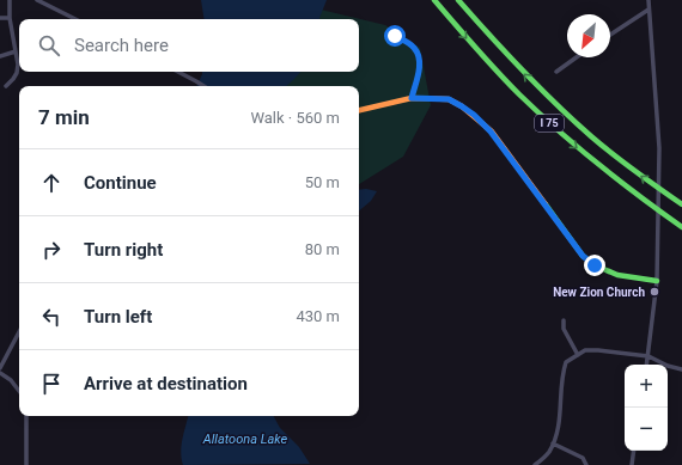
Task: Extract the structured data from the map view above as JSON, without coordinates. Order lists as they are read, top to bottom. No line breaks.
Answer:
{"streets":{"main road":["I 75"]},"water":["Allatoona Lake"],"places":["New Zion Church"],"north":"bottom left","page":{"search":"Search here","heading":["7 min","Walk · 560 m"],"list":[["Continue","50 m"],["Turn right","80 m"],["Turn left","430 m"],"Arrive at destination"],"map_buttons":["+","−"]}}
